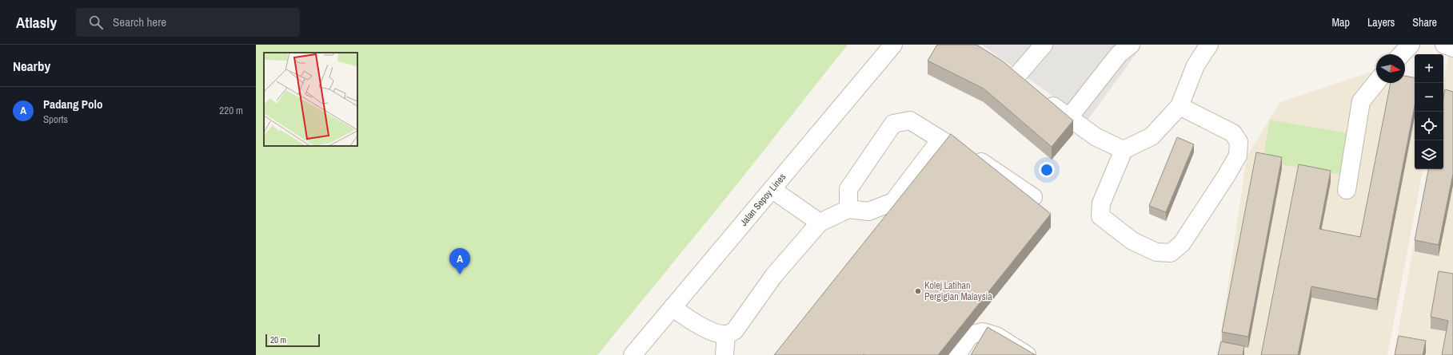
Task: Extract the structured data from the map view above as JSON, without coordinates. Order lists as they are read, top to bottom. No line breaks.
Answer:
{"streets":{"street":["Jalan Sepoy Lines"]},"places":["Kolej Latihan Pergigian Malaysia"],"scale_bar":"20 m","north":"right","page":{"header":"Atlasly","search":"Search here","nav":["Map","Layers","Share"],"heading":"Nearby","map_buttons":["+","−"],"list":[{"mark":"A","name":"Padang Polo","note":"Sports","value":"220 m"}],"pins":"A","scale":"20 m"}}
